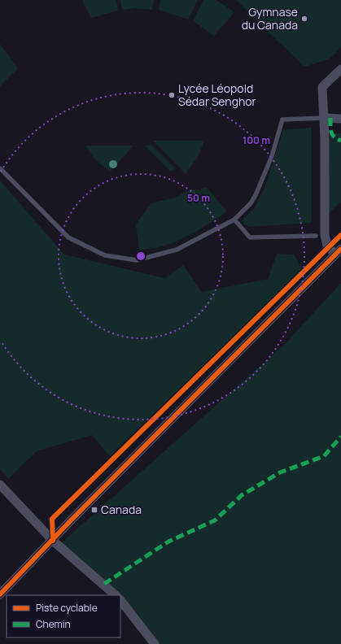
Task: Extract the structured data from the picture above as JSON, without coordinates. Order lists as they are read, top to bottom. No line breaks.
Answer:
{"places":{"other":["Gymnase du Canada","Lycée Léopold Sédar Senghor"],"transit":["Canada"]},"legend":["Piste cyclable","Chemin"],"rings":["100 m","50 m"]}
